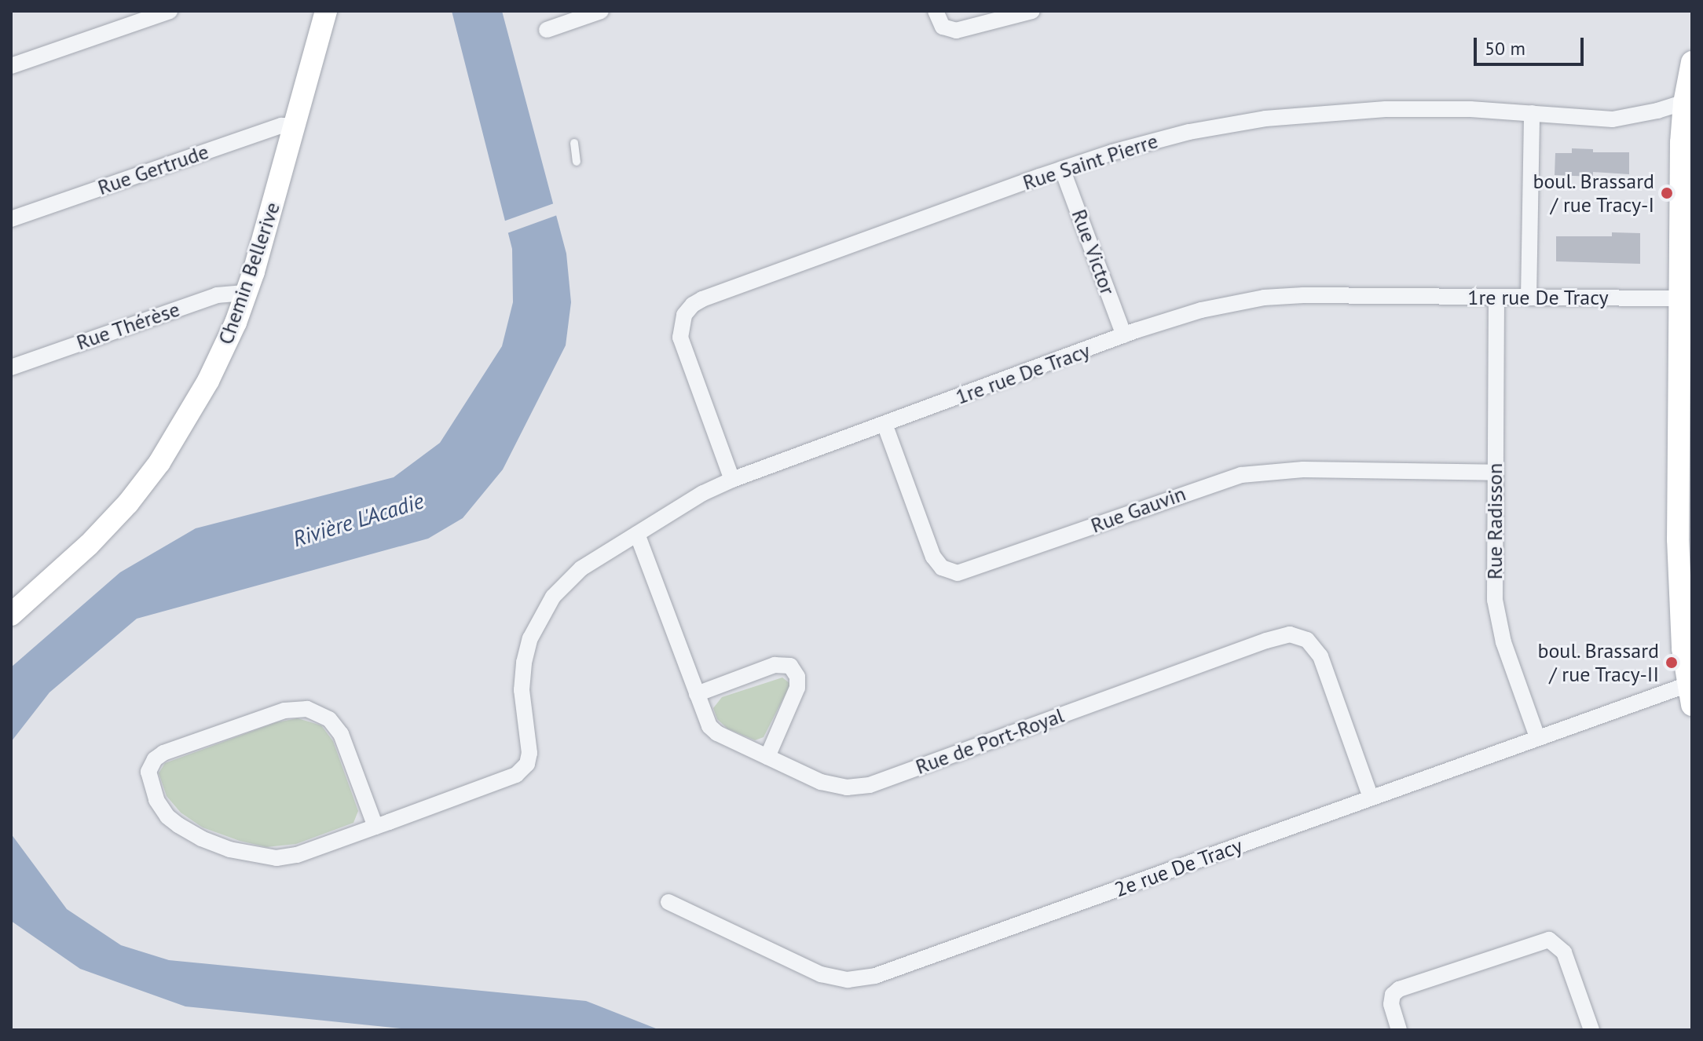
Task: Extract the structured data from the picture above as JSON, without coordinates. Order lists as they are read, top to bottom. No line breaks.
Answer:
{"streets":{"street":["Rue Saint Pierre","Rue Gertrude","Rue Victor","Chemin Bellerive","1re rue De Tracy","Rue Thérèse","Rue Gauvin","Rue Radisson","Rue de Port-Royal","2e rue De Tracy"]},"crossings":[["Rue Saint Pierre","Rue Victor"],["Rue Saint Pierre","1re rue De Tracy"],["Rue Gertrude","Chemin Bellerive"],["Rue Victor","1re rue De Tracy"],["Chemin Bellerive","Rue Thérèse"],["1re rue De Tracy","Rue Gauvin"],["1re rue De Tracy","Rue Radisson"],["1re rue De Tracy","Rue de Port-Royal"],["Rue Gauvin","Rue Radisson"],["Rue Radisson","2e rue De Tracy"],["Rue de Port-Royal","2e rue De Tracy"]],"water":["Rivière L'Acadie"],"places":["boul. Brassard / rue Tracy-I","boul. Brassard / rue Tracy-II"],"scale_bar":"50 m"}
